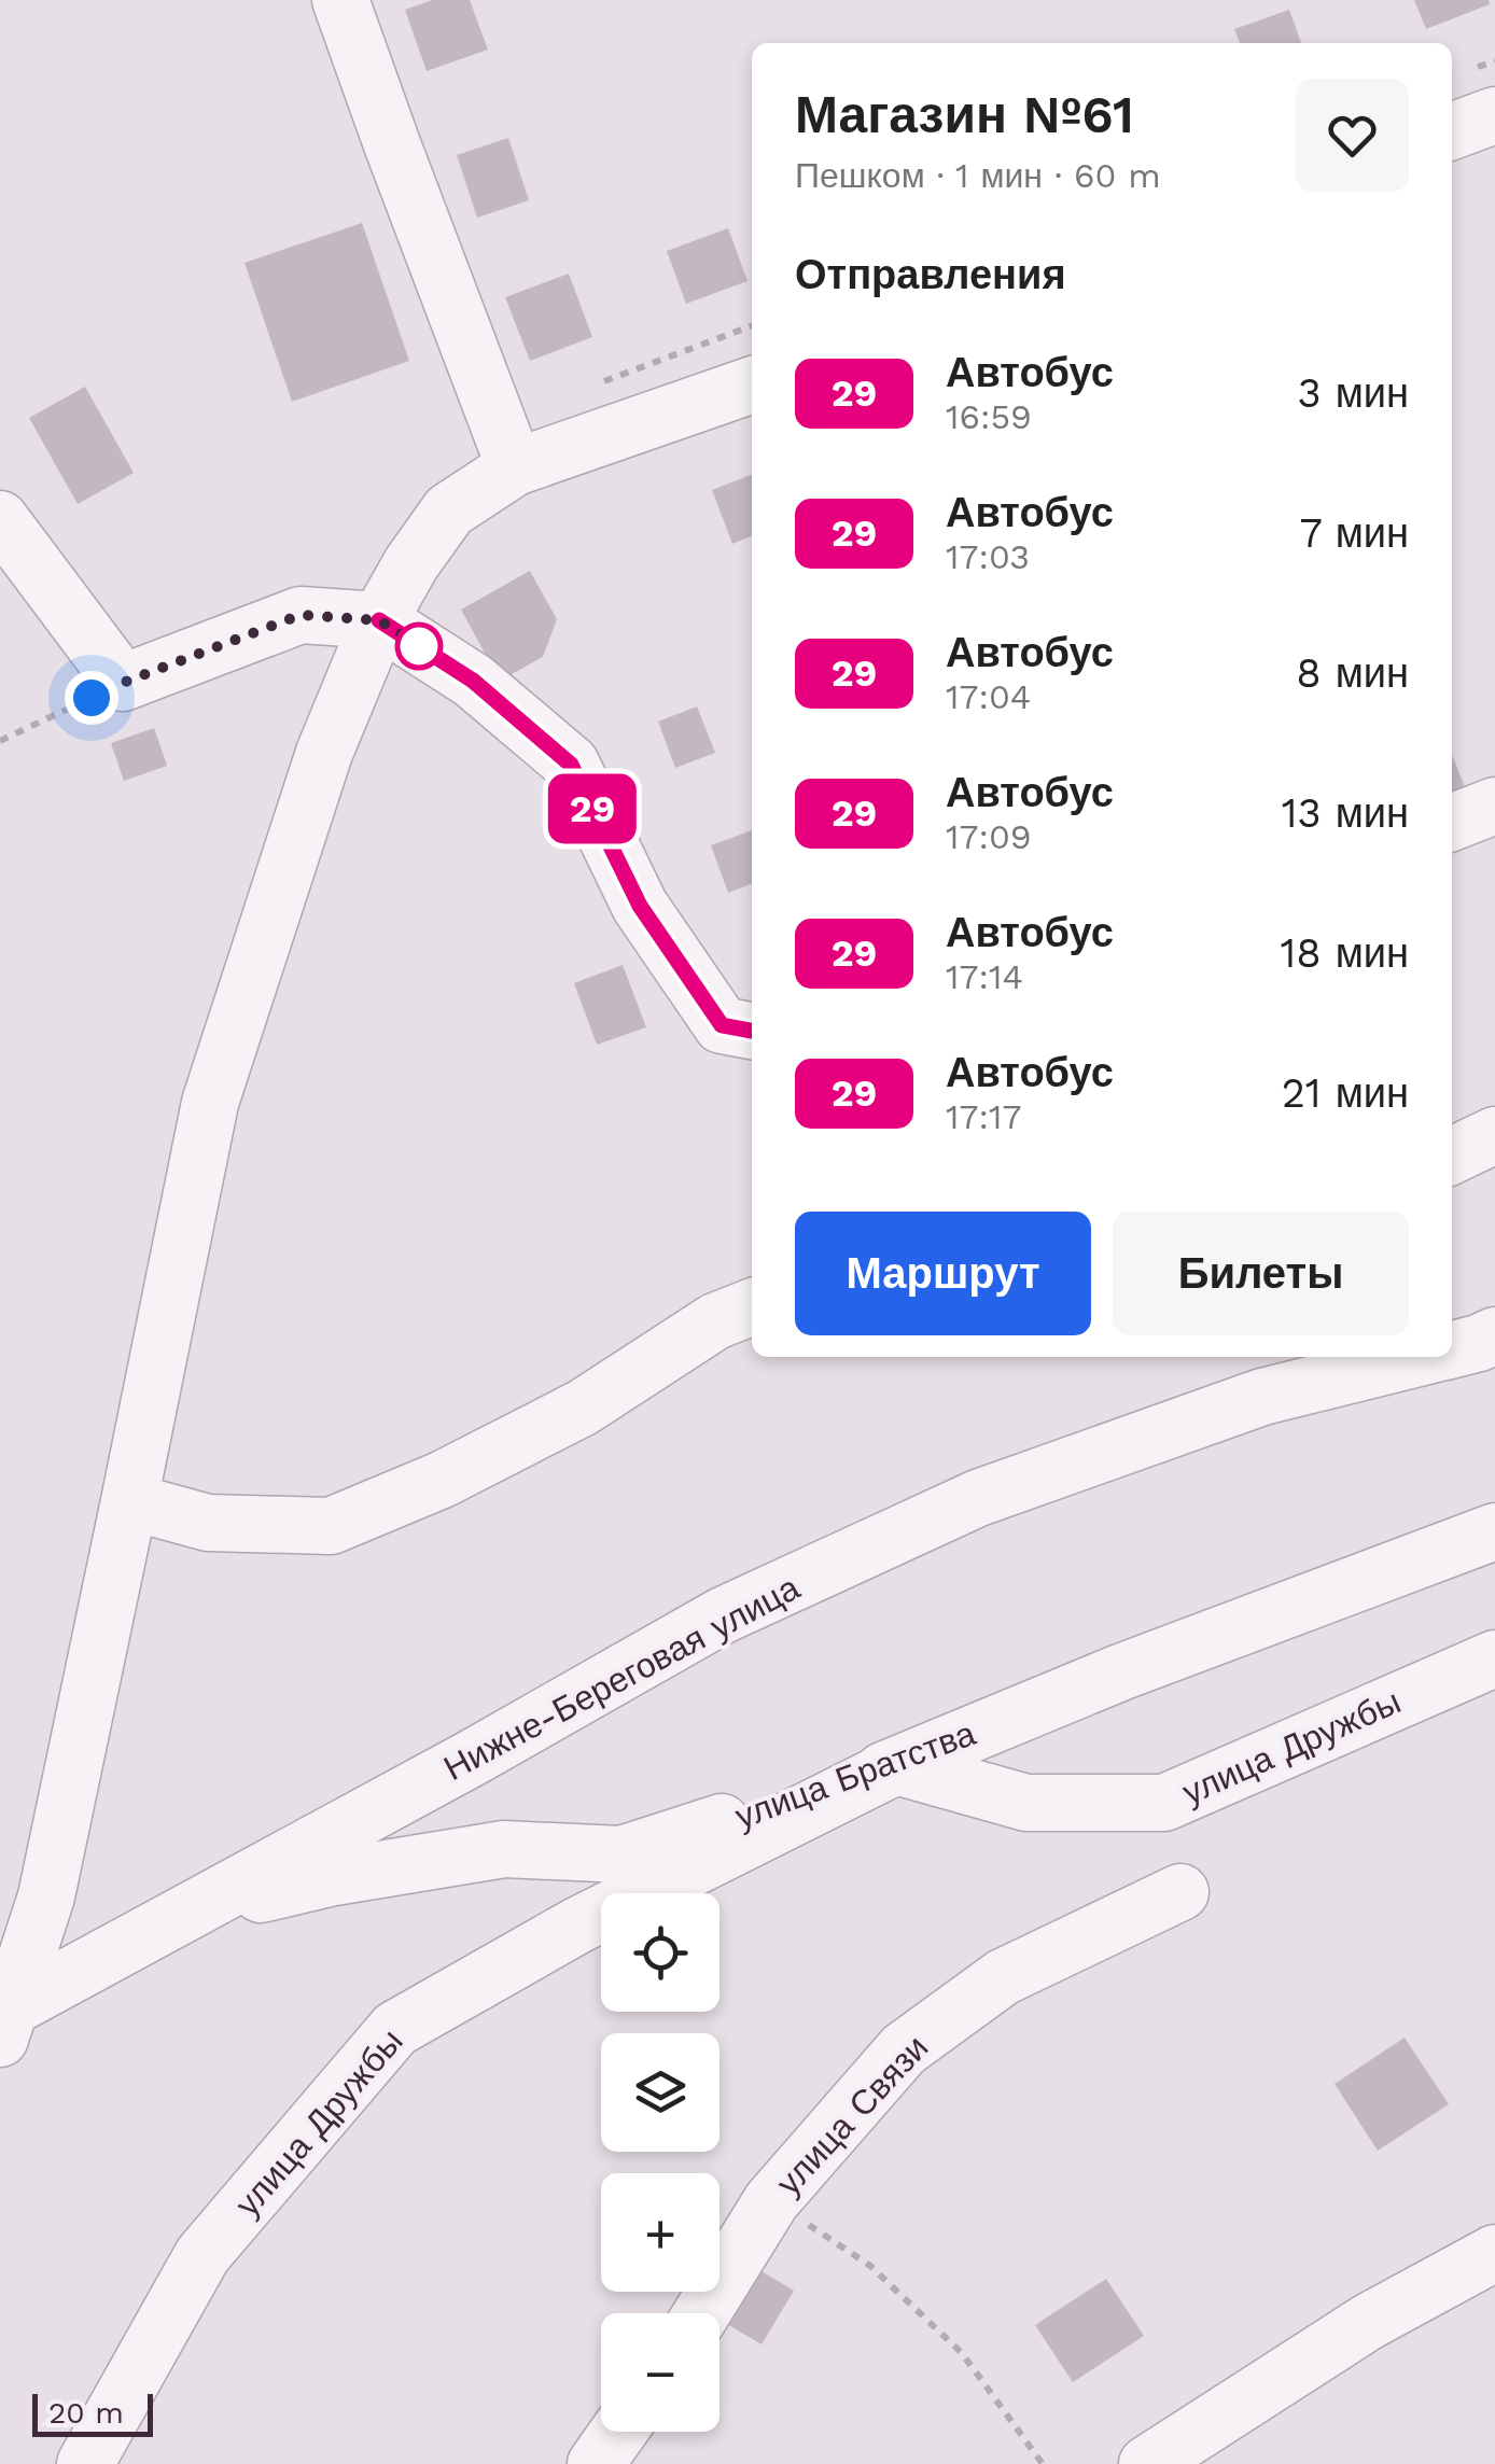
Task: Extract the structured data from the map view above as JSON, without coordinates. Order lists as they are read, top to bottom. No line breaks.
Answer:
{"streets":{"street":["Нижне-Береговая улица","улица Дружбы","улица Братства","улица Связи"]},"crossings":[["Нижне-Береговая улица","улица Братства"],["улица Дружбы","улица Братства"]],"lines":["bus line 29"],"scale_bar":"20 m","page":{"on_map":"29","heading":[["Магазин №61","Пешком · 1 мин · 60 m"],"Отправления"],"list":[{"mark":"29","name":"Автобус","note":"16:59","value":"3 мин"},{"mark":"29","name":"Автобус","note":"17:03","value":"7 мин"},{"mark":"29","name":"Автобус","note":"17:04","value":"8 мин"},{"mark":"29","name":"Автобус","note":"17:09","value":"13 мин"},{"mark":"29","name":"Автобус","note":"17:14","value":"18 мин"},{"mark":"29","name":"Автобус","note":"17:17","value":"21 мин"}],"buttons":["Маршрут","Билеты"],"map_buttons":["+","−"],"scale":"20 m"}}
